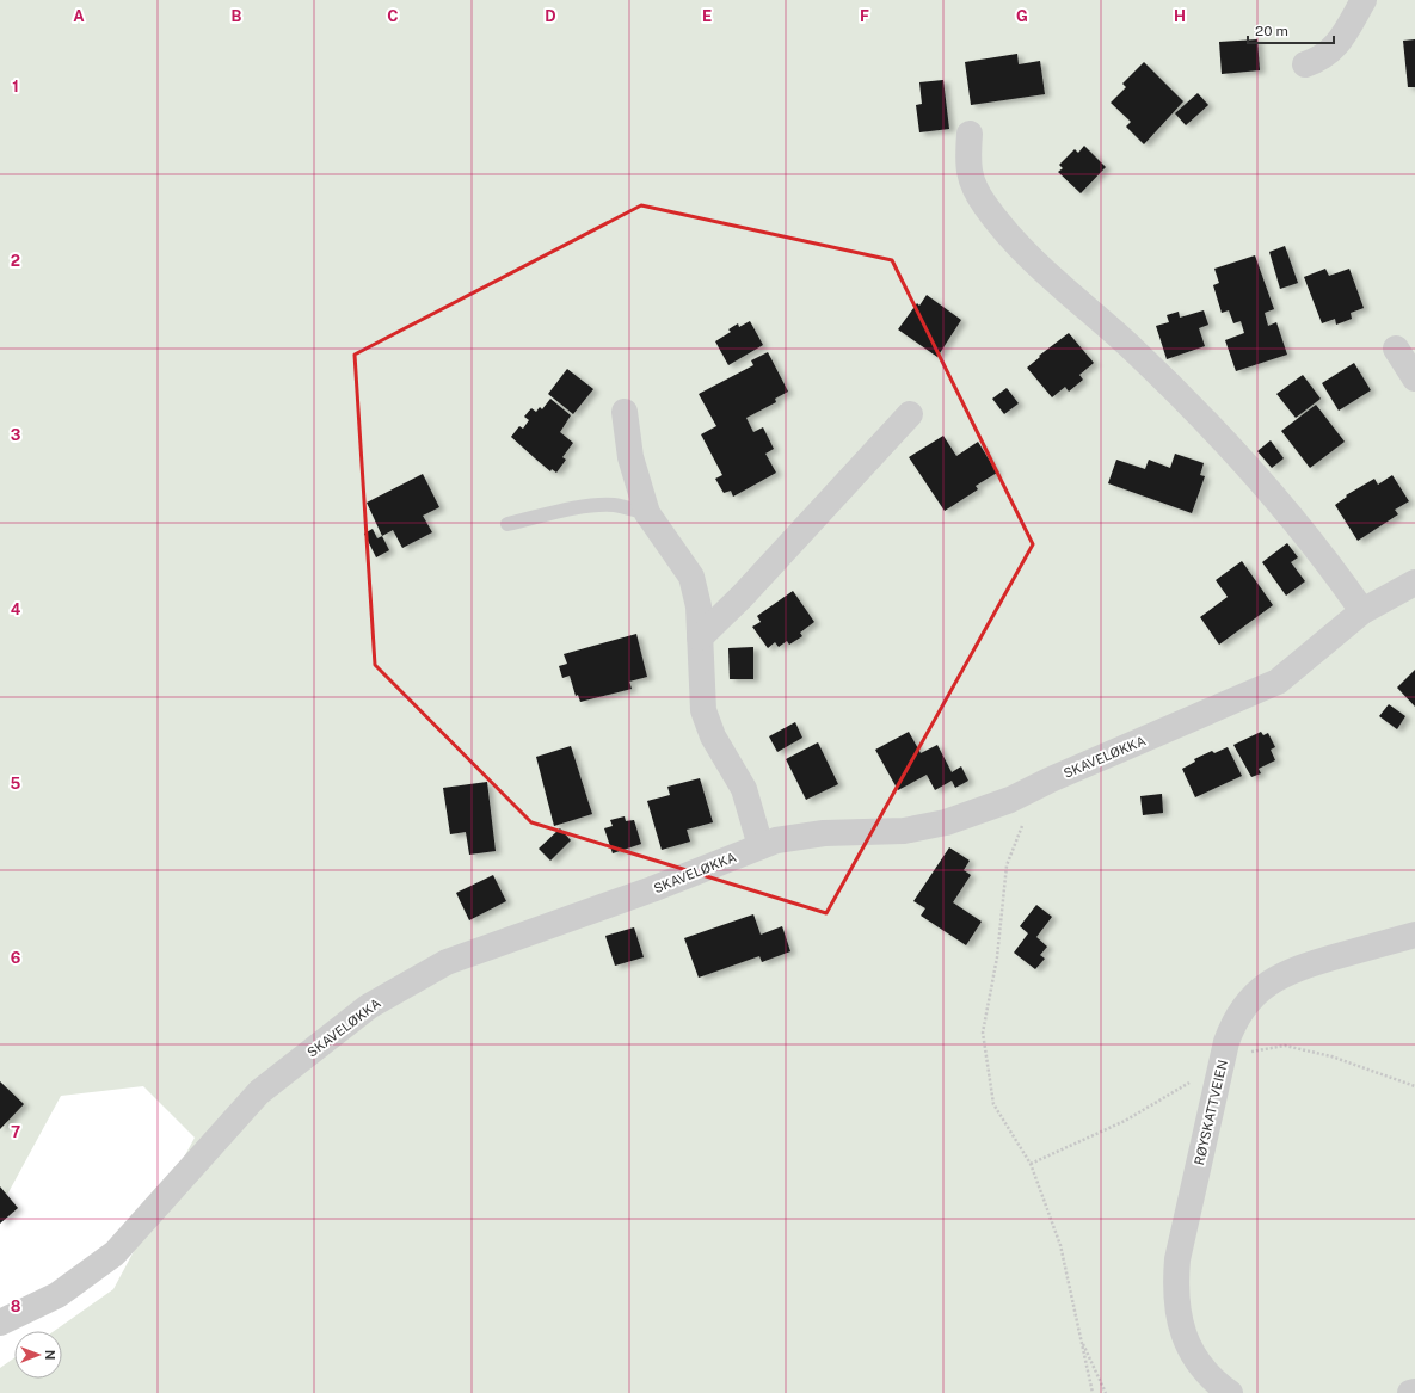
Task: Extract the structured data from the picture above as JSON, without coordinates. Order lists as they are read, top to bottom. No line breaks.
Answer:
{"streets":{"street":["SKAVELØKKA","RØYSKATTVEIEN"]},"scale_bar":"20 m","north":"right","grid":{"columns":["A","B","C","D","E","F","G","H"],"rows":["1","2","3","4","5","6","7","8"]}}
